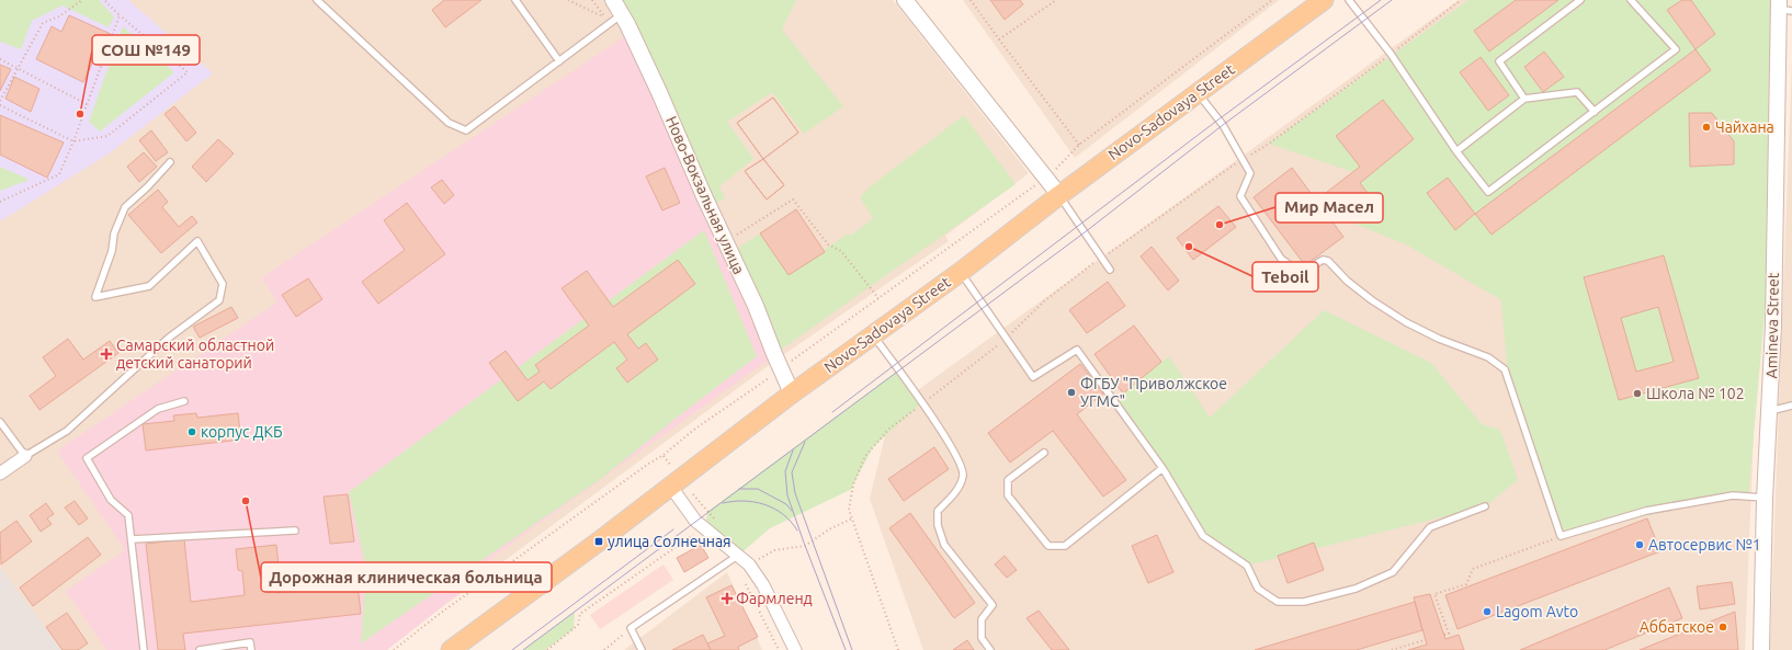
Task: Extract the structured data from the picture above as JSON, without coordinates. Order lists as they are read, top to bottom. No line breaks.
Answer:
{"streets":{"main road":["Novo-Sadovaya Street"],"street":["Ново-Вокзальная улица","Amineva Street"]},"crossings":[["Novo-Sadovaya Street","Ново-Вокзальная улица"]],"places":{"other":["СОШ №149","Чайхана","Мир Масел","Teboil","ФГБУ \"Приволжское УГМС\"","Школа № 102","корпус ДКБ","Дорожная клиническая больница","Автосервис №1","Lagom Avto","Аббатское"],"health":["Самарский областной детский санаторий","Фармленд"],"transit":["улица Солнечная"]}}
